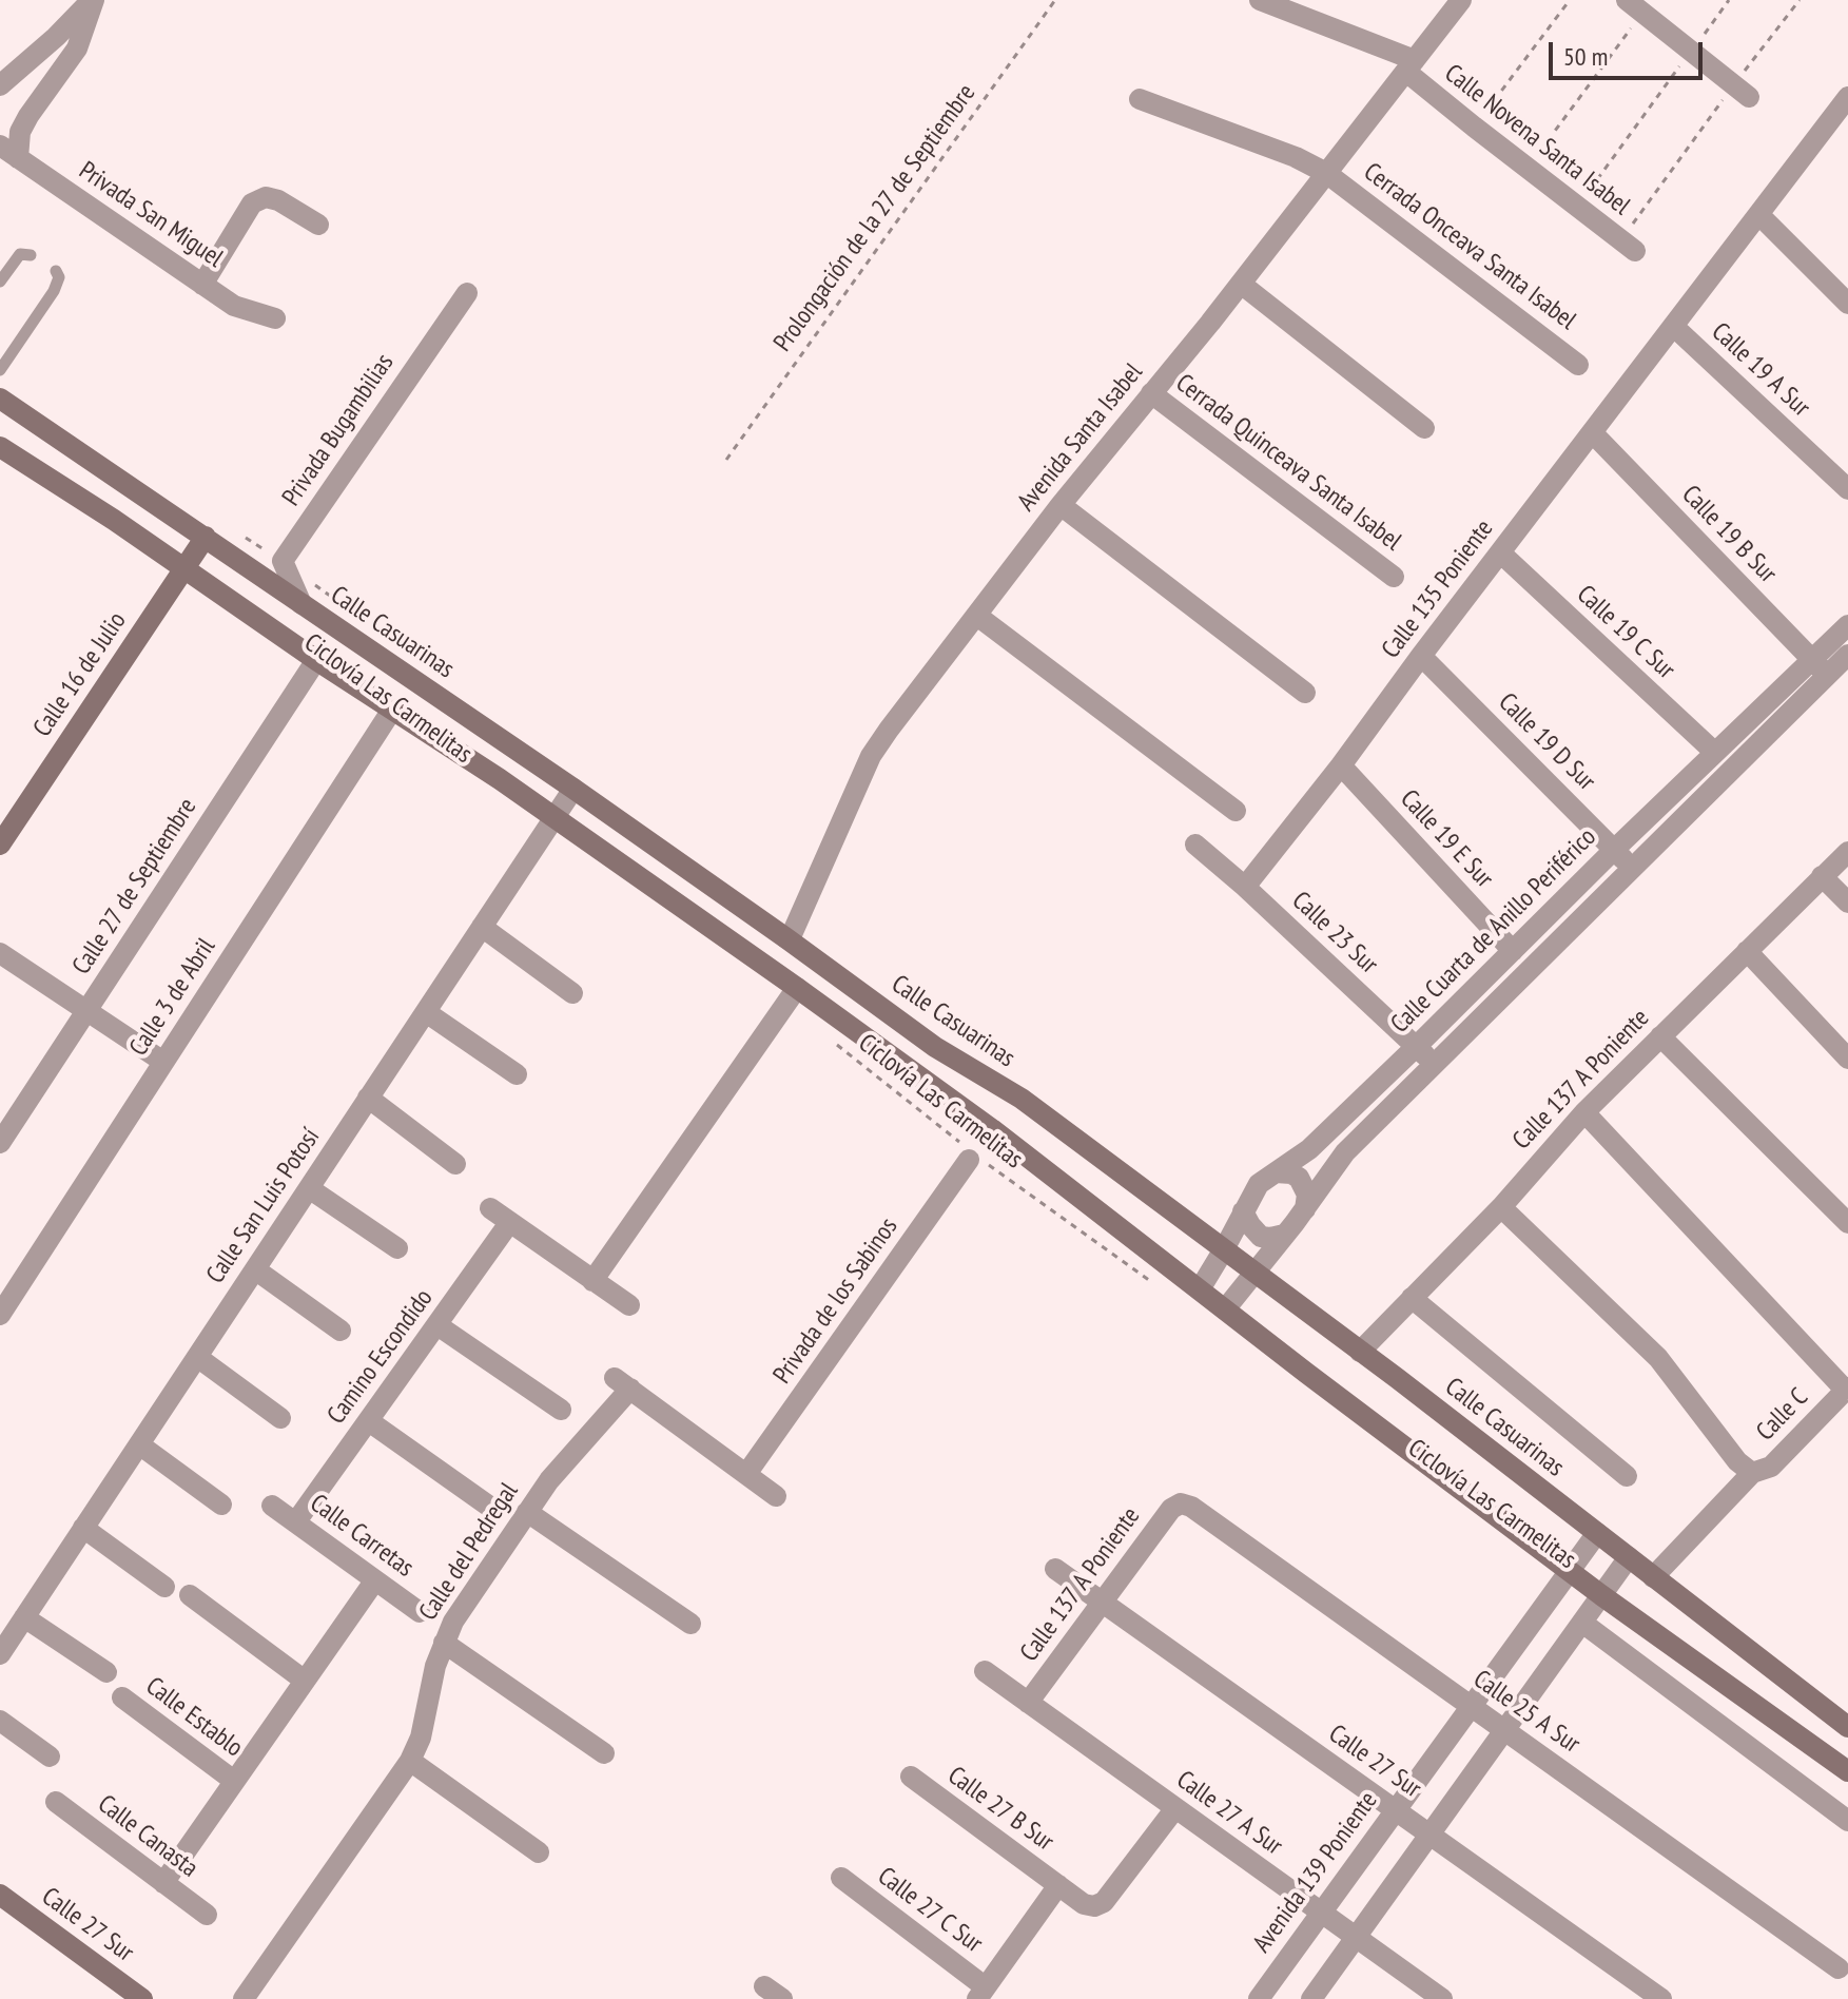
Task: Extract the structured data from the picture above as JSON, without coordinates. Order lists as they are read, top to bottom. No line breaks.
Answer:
{"streets":{"main road":["Calle Casuarinas","Calle 16 de Julio","Calle 27 Sur"],"street":["Calle Novena Santa Isabel","Privada San Miguel","Cerrada Onceava Santa Isabel","Calle 19 A Sur","Privada Bugambilias","Avenida Santa Isabel","Cerrada Quinceava Santa Isabel","Calle 19 B Sur","Calle 135 Poniente","Calle 19 C Sur","Calle 19 D Sur","Calle 19 E Sur","Calle 27 de Septiembre","Calle Cuarta de Anillo Periférico","Calle 23 Sur","Calle 3 de Abril","Calle 137 A Poniente","Calle San Luis Potosí","Privada de los Sabinos","Camino Escondido","Calle C","Calle Carretas","Calle del Pedregal","Calle 25 A Sur","Calle Establo","Calle 27 B Sur","Calle 27 A Sur","Calle Canasta","Avenida 139 Poniente","Calle 27 C Sur"],"path":["Prolongación de la 27 de Septiembre","Ciclovía Las Carmelitas"]},"crossings":[["Calle Novena Santa Isabel","Avenida Santa Isabel"],["Cerrada Onceava Santa Isabel","Avenida Santa Isabel"],["Calle 19 A Sur","Calle 135 Poniente"],["Privada Bugambilias","Calle Casuarinas"],["Avenida Santa Isabel","Cerrada Quinceava Santa Isabel"],["Avenida Santa Isabel","Calle Casuarinas"],["Calle 19 B Sur","Calle 135 Poniente"],["Calle 19 B Sur","Calle Cuarta de Anillo Periférico"],["Calle 135 Poniente","Calle 19 C Sur"],["Calle 135 Poniente","Calle 19 D Sur"],["Calle 135 Poniente","Calle 19 E Sur"],["Calle 135 Poniente","Calle 23 Sur"],["Calle Casuarinas","Calle 16 de Julio"],["Calle Casuarinas","Calle Cuarta de Anillo Periférico"],["Calle Casuarinas","Calle 137 A Poniente"],["Calle Casuarinas","Calle San Luis Potosí"],["Calle Casuarinas","Calle C"],["Calle Casuarinas","Avenida 139 Poniente"],["Calle 19 C Sur","Calle Cuarta de Anillo Periférico"],["Ciclovía Las Carmelitas","Privada de los Sabinos"],["Calle 19 D Sur","Calle Cuarta de Anillo Periférico"],["Calle 19 E Sur","Calle Cuarta de Anillo Periférico"],["Calle Cuarta de Anillo Periférico","Calle 23 Sur"],["Calle 137 A Poniente","Calle 25 A Sur"],["Calle 137 A Poniente","Calle 27 Sur"],["Calle 137 A Poniente","Calle 27 A Sur"],["Privada de los Sabinos","Calle del Pedregal"],["Camino Escondido","Calle Carretas"],["Calle 25 A Sur","Avenida 139 Poniente"],["Calle 27 Sur","Avenida 139 Poniente"],["Calle 27 B Sur","Calle 27 A Sur"],["Calle 27 A Sur","Avenida 139 Poniente"]],"scale_bar":"50 m"}
